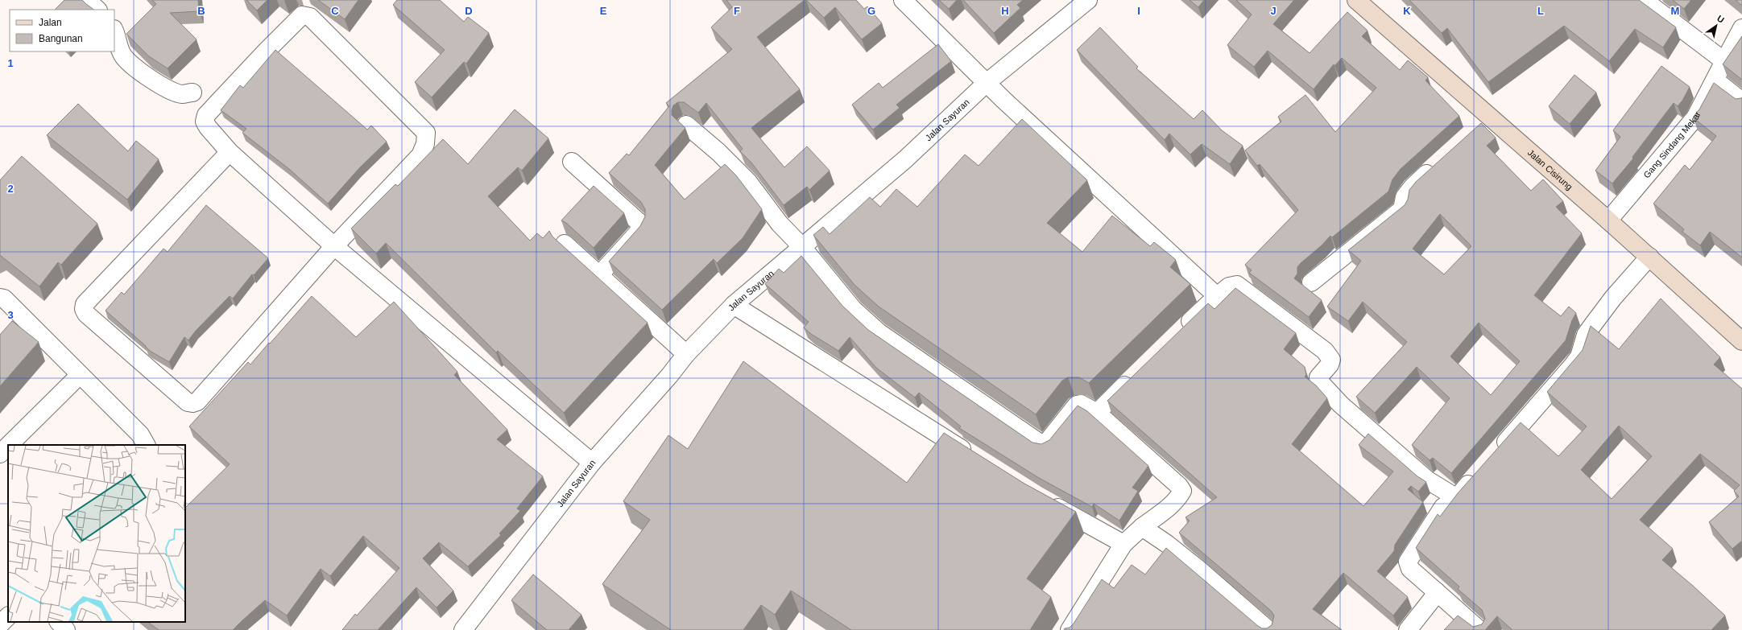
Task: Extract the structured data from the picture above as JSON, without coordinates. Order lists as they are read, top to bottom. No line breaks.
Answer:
{"streets":{"main road":["Jalan Cisirung"],"street":["Jalan Sayuran","Gang Sindang Mekar"]},"crossings":[["Gang Sindang Mekar","Jalan Cisirung"]],"legend":["Jalan","Bangunan"],"north":"top right","grid":{"columns":["B","C","D","E","F","G","H","I","J","K","L","M"],"rows":["1","2","3"]}}
